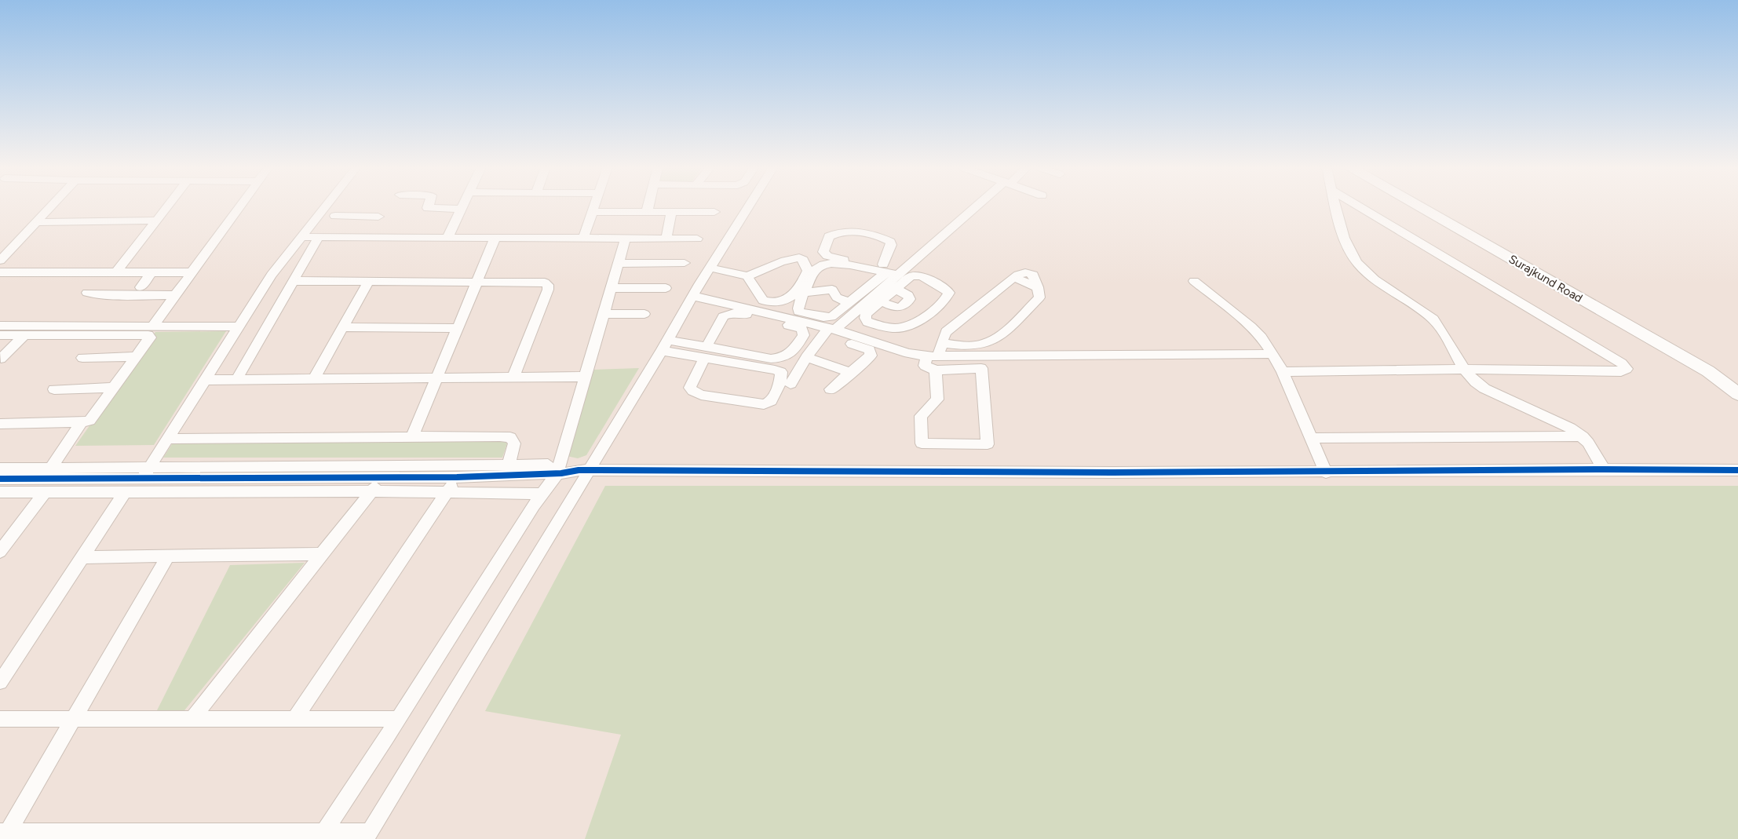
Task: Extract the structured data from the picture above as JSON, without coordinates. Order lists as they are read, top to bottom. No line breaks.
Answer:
{"streets":{"main road":["Surajkund Road"]}}
